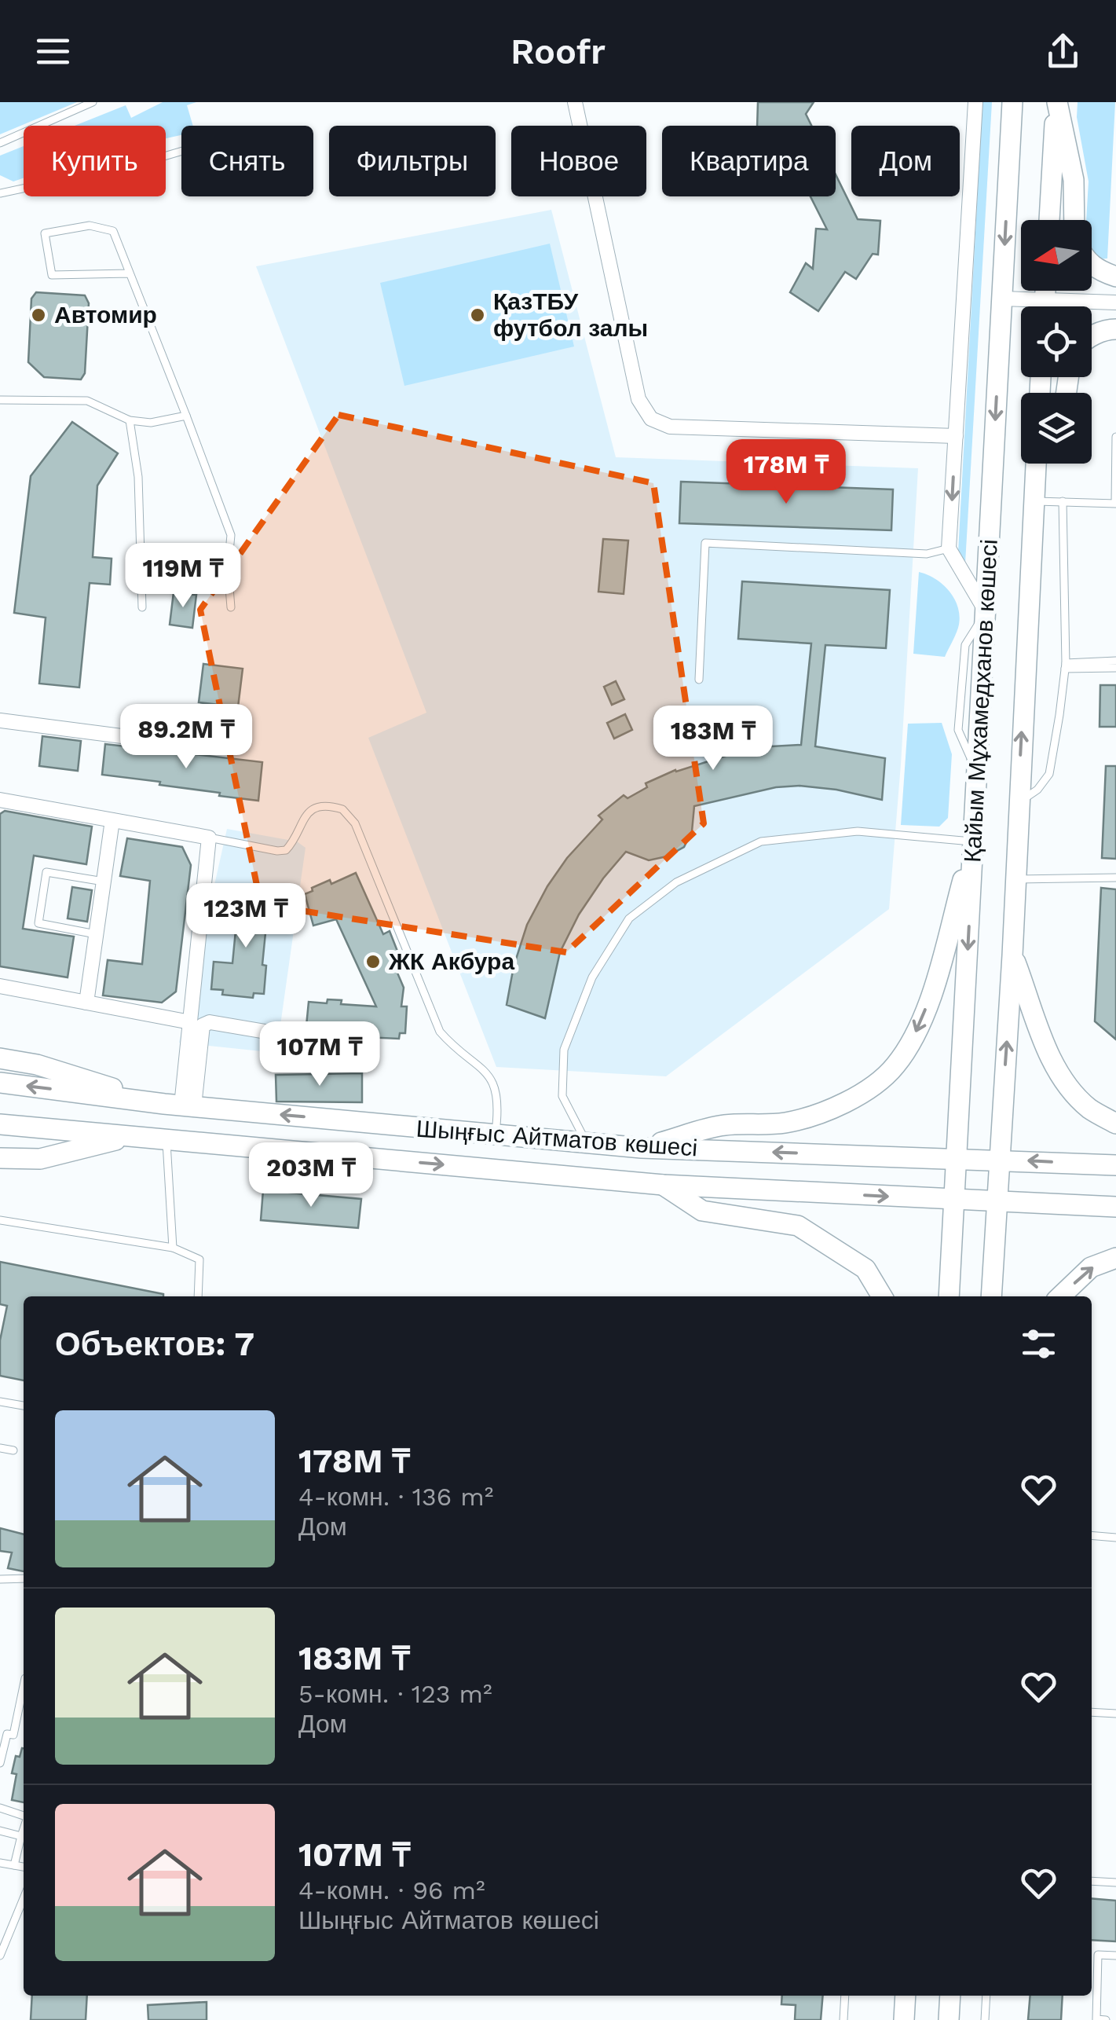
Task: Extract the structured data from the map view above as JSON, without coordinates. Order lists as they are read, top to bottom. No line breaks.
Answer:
{"streets":{"main road":["Қайым Мұхамедханов көшесі","Шыңғыс Айтматов көшесі"]},"crossings":[["Қайым Мұхамедханов көшесі","Шыңғыс Айтматов көшесі"]],"places":["Автомир","ҚазТБУ футбол залы","ЖК Акбура"],"north":"left","page":{"header":"Roofr","chip":["Купить","Снять","Фильтры","Новое","Квартира","Дом"],"price":["178M ₸","119M ₸","89.2M ₸","183M ₸","123M ₸","107M ₸","203M ₸"],"heading":"Объектов: 7","list":[{"name":"178M ₸","note":"4-комн. · 136 m² · Дом"},{"name":"183M ₸","note":"5-комн. · 123 m² · Дом"},{"name":"107M ₸","note":"4-комн. · 96 m² · Шыңғыс Айтматов көшесі"}]}}
